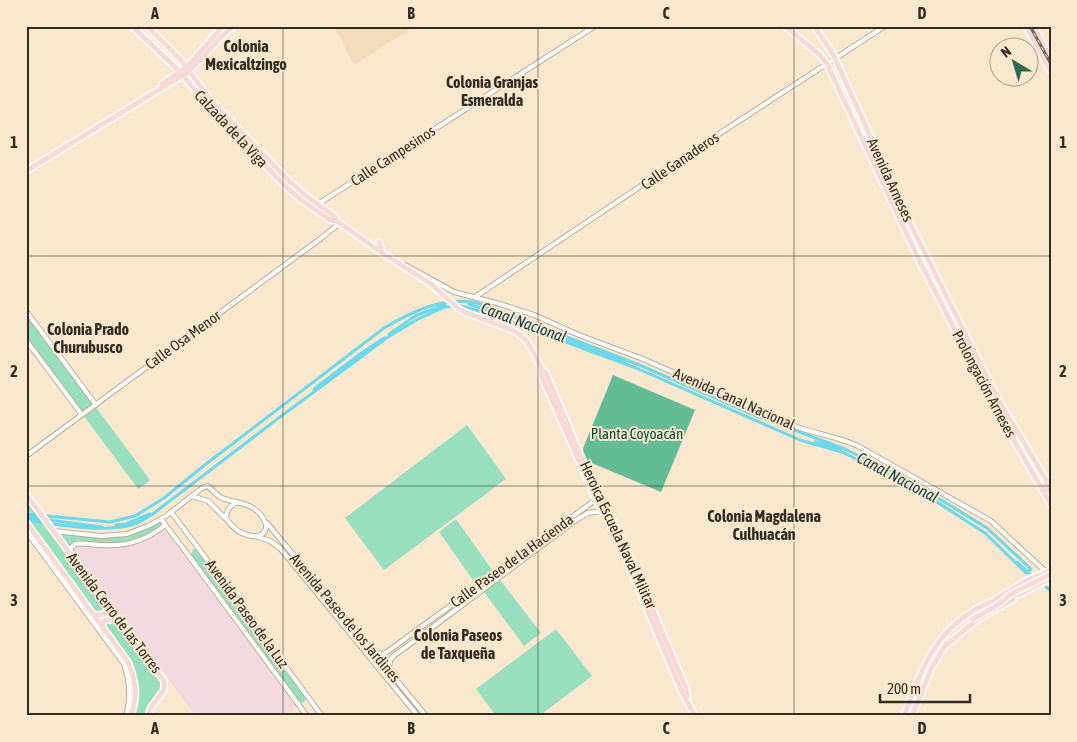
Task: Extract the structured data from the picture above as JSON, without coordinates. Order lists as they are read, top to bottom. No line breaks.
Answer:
{"streets":{"main road":["Calzada de la Viga","Avenida Arneses","Prolongación Arneses","Heroica Escuela Naval Militar","Avenida Cerro de las Torres"],"street":["Calle Campesinos","Calle Ganaderos","Calle Osa Menor","Avenida Canal Nacional","Calle Paseo de la Hacienda","Avenida Paseo de la Luz","Avenida Paseo de los Jardines"]},"crossings":[["Calzada de la Viga","Calle Campesinos"],["Calzada de la Viga","Calle Osa Menor"],["Calzada de la Viga","Avenida Canal Nacional"],["Calzada de la Viga","Heroica Escuela Naval Militar"],["Calle Ganaderos","Avenida Arneses"],["Calle Ganaderos","Avenida Canal Nacional"],["Avenida Arneses","Prolongación Arneses"],["Heroica Escuela Naval Militar","Calle Paseo de la Hacienda"]],"districts":["Colonia Mexicaltzingo","Colonia Granjas Esmeralda","Colonia Prado Churubusco","Colonia Magdalena Culhuacán","Colonia Paseos de Taxqueña"],"water":["Canal Nacional"],"parks":["Planta Coyoacán"],"scale_bar":"200 m","north":"top left","grid":{"columns":["A","B","C","D"],"rows":["1","2","3"]}}
